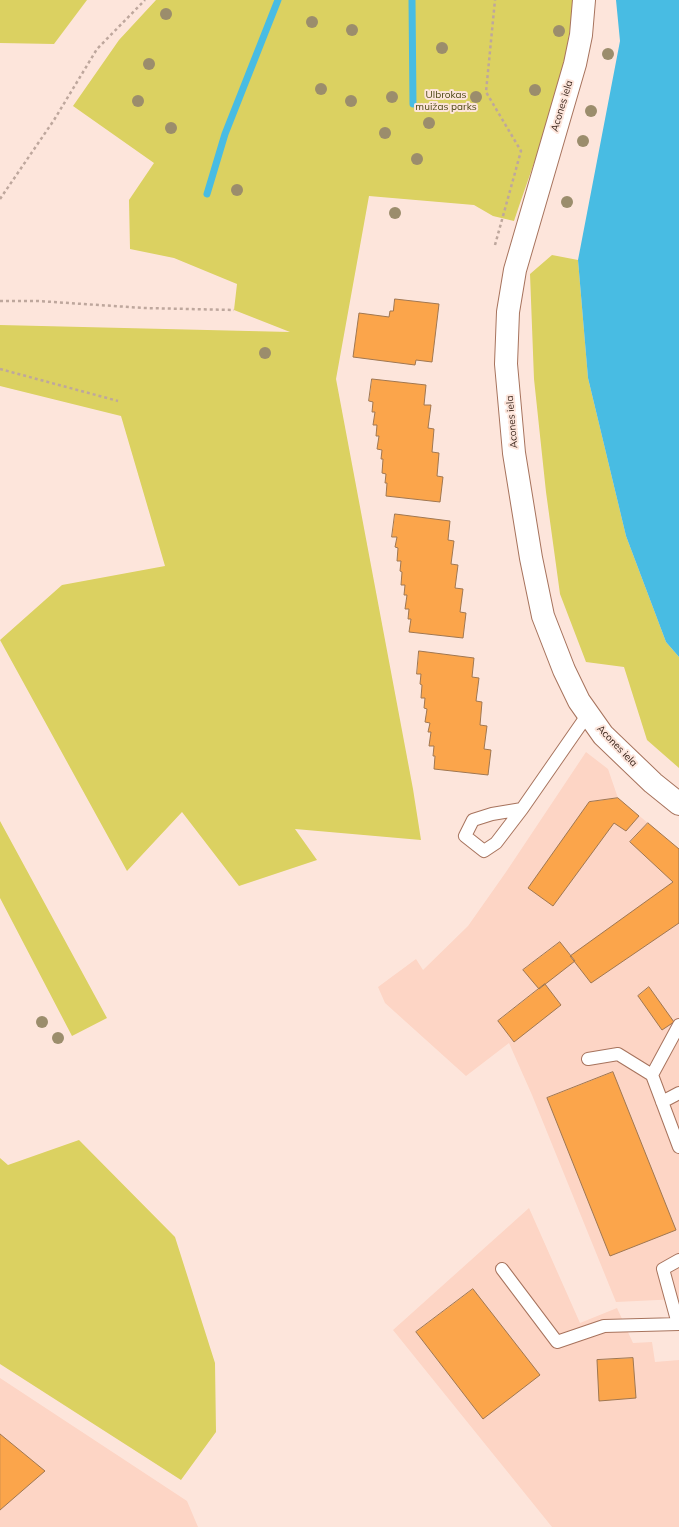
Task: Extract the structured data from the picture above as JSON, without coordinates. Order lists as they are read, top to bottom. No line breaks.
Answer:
{"streets":{"street":["Acones iela"]},"parks":["Ulbrokas muižas parks"]}
